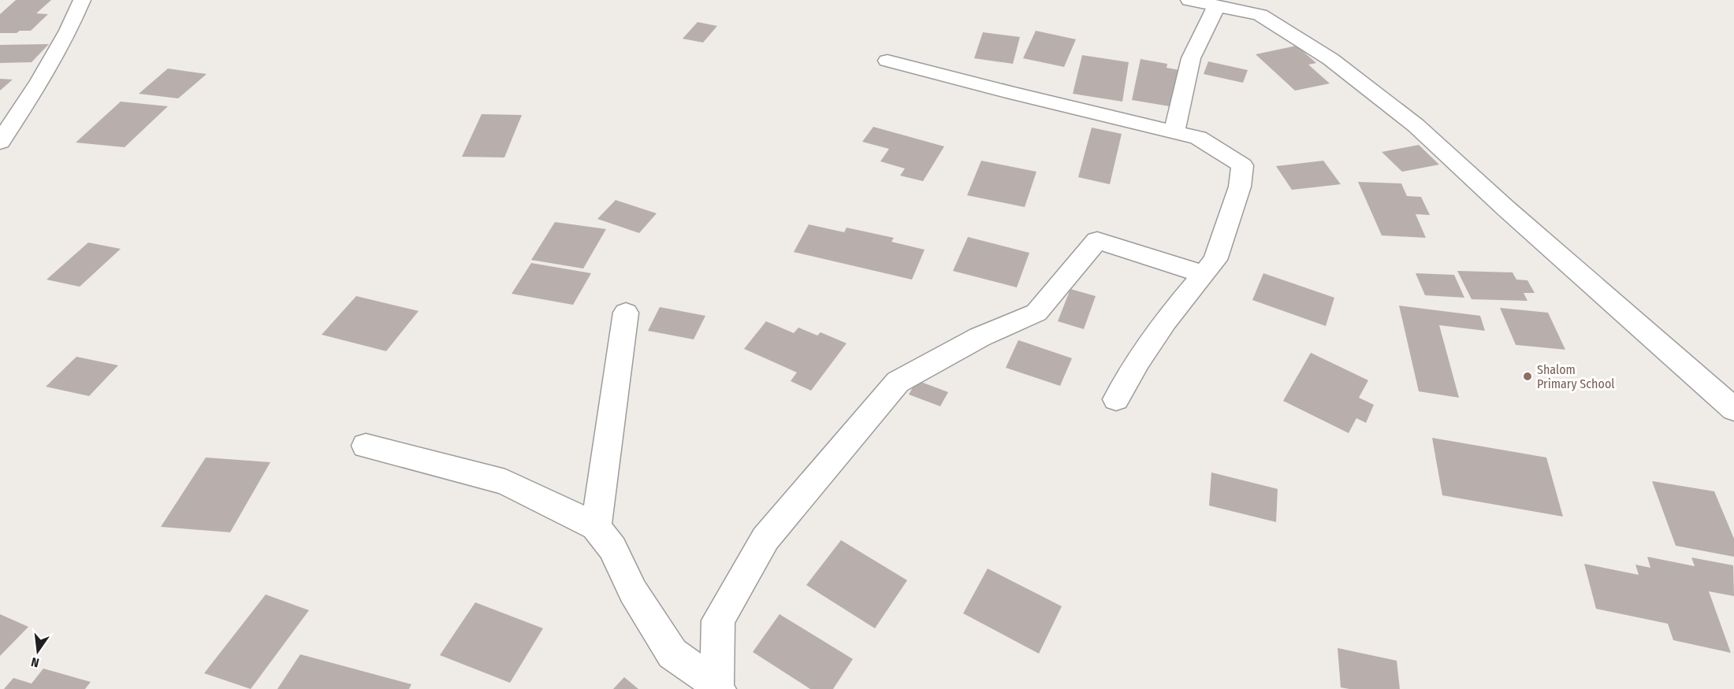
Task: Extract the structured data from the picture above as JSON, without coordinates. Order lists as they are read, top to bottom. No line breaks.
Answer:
{"places":["Shalom Primary School"],"north":"bottom"}
